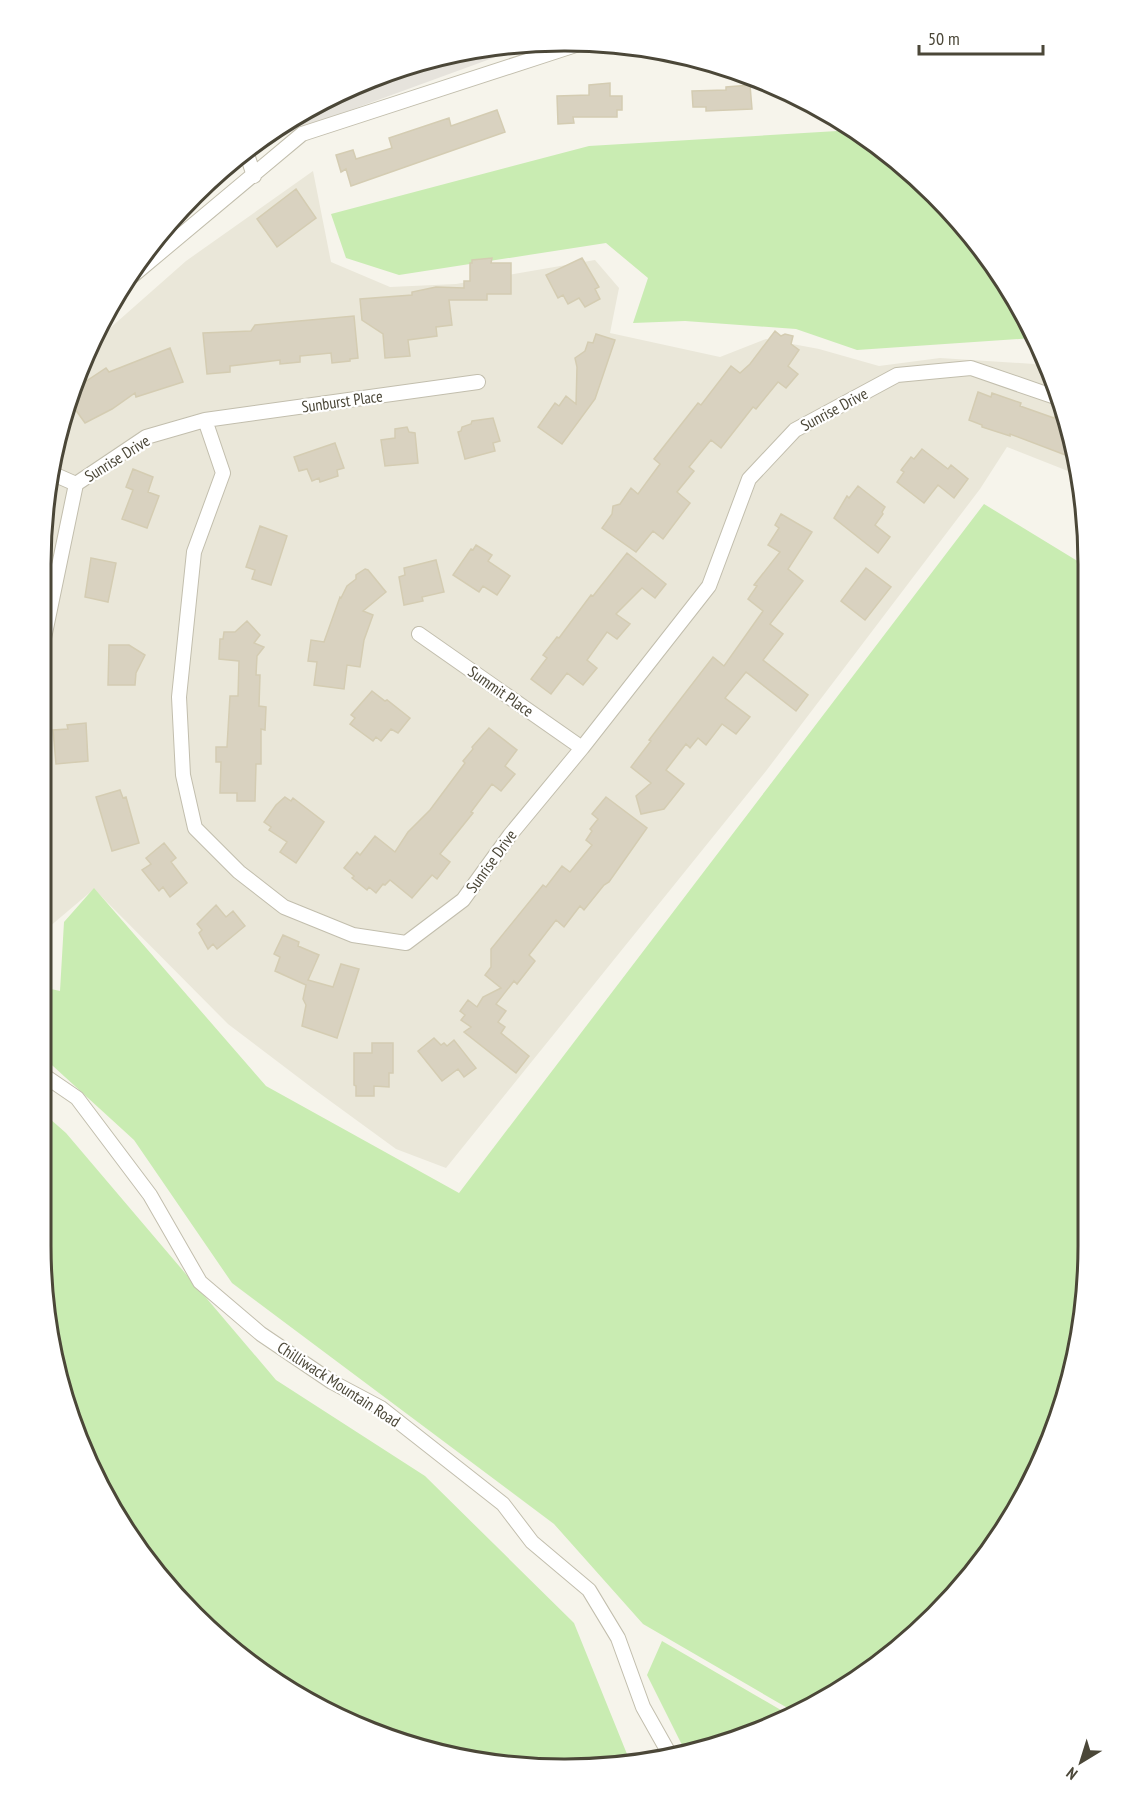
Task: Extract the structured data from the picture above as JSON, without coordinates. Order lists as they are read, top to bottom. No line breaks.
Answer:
{"streets":{"street":["Sunburst Place","Sunrise Drive","Summit Place","Chilliwack Mountain Road"]},"crossings":[["Sunburst Place","Sunrise Drive"],["Sunrise Drive","Summit Place"]],"scale_bar":"50 m","north":"bottom left"}
